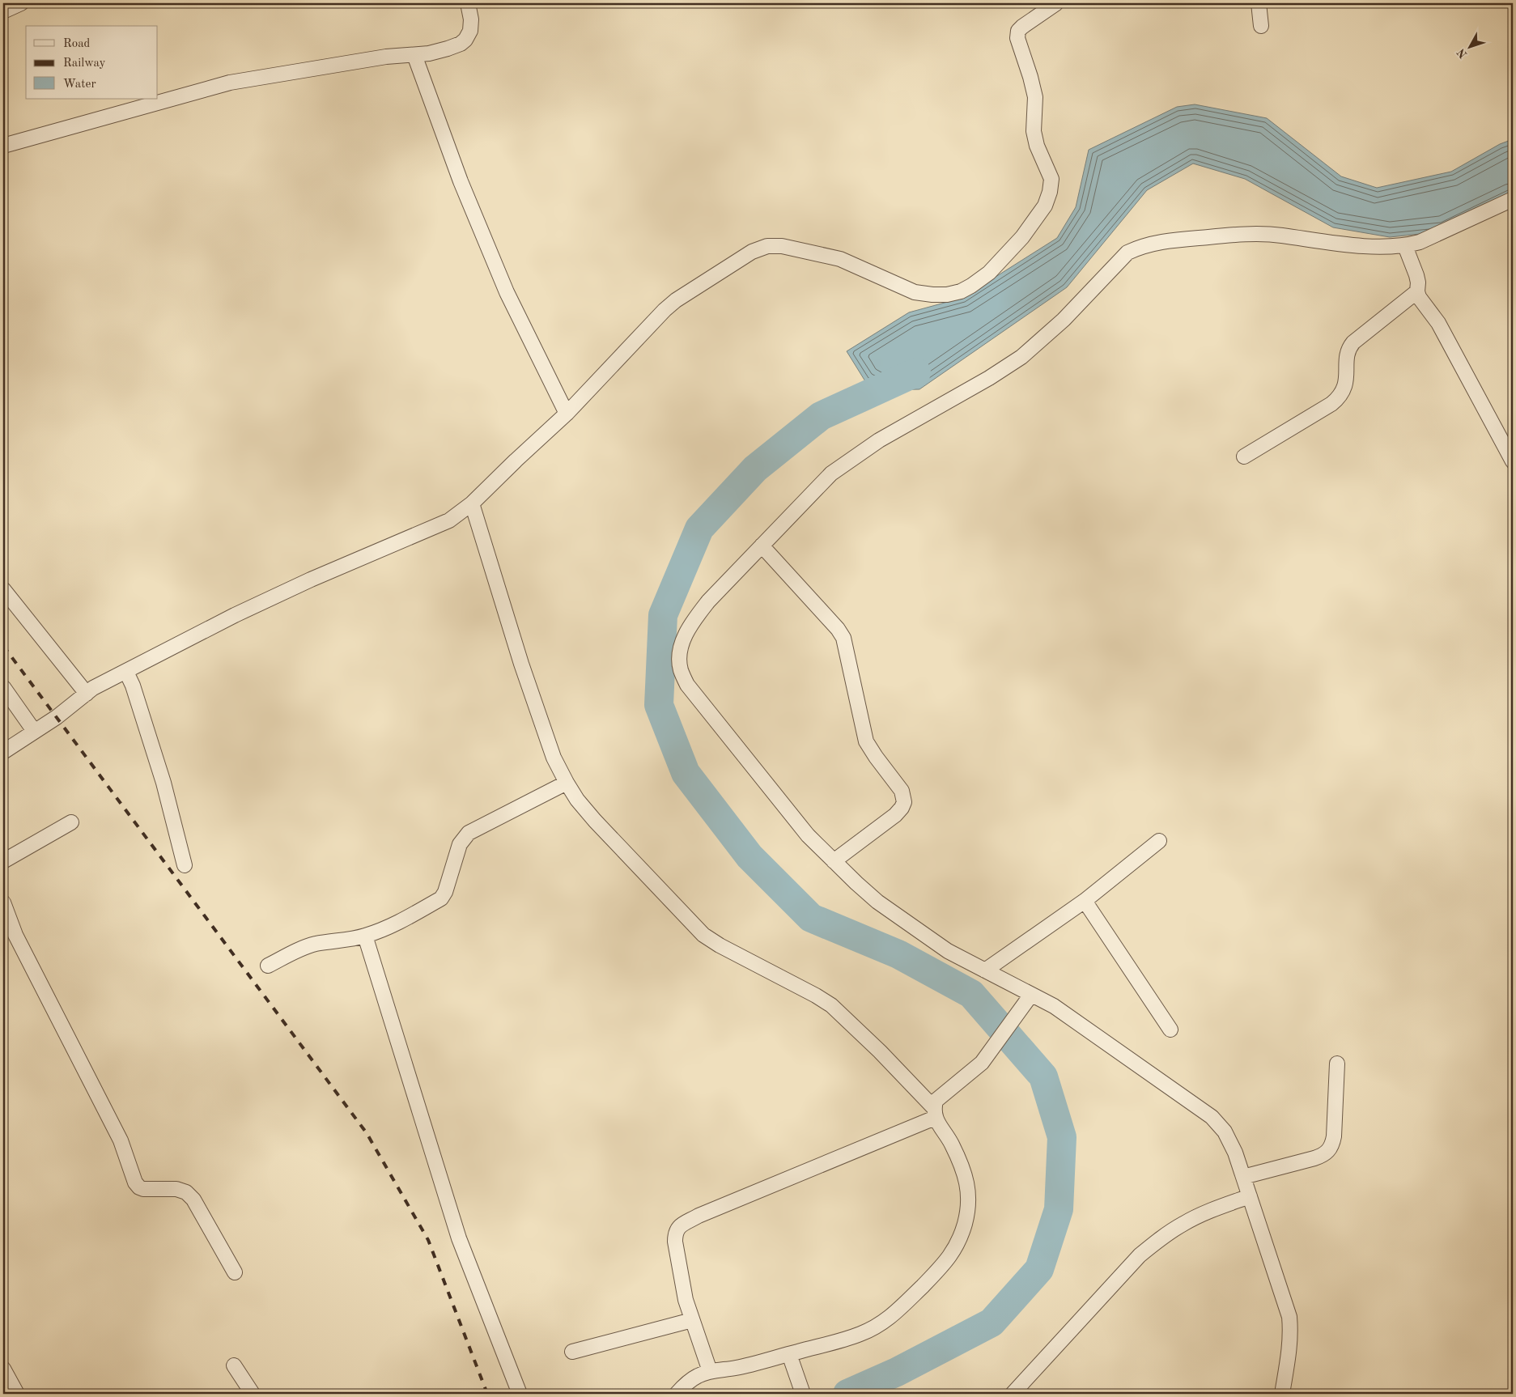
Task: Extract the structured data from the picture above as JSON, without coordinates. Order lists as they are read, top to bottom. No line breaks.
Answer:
{"legend":["Road","Railway","Water"],"north":"bottom left"}
